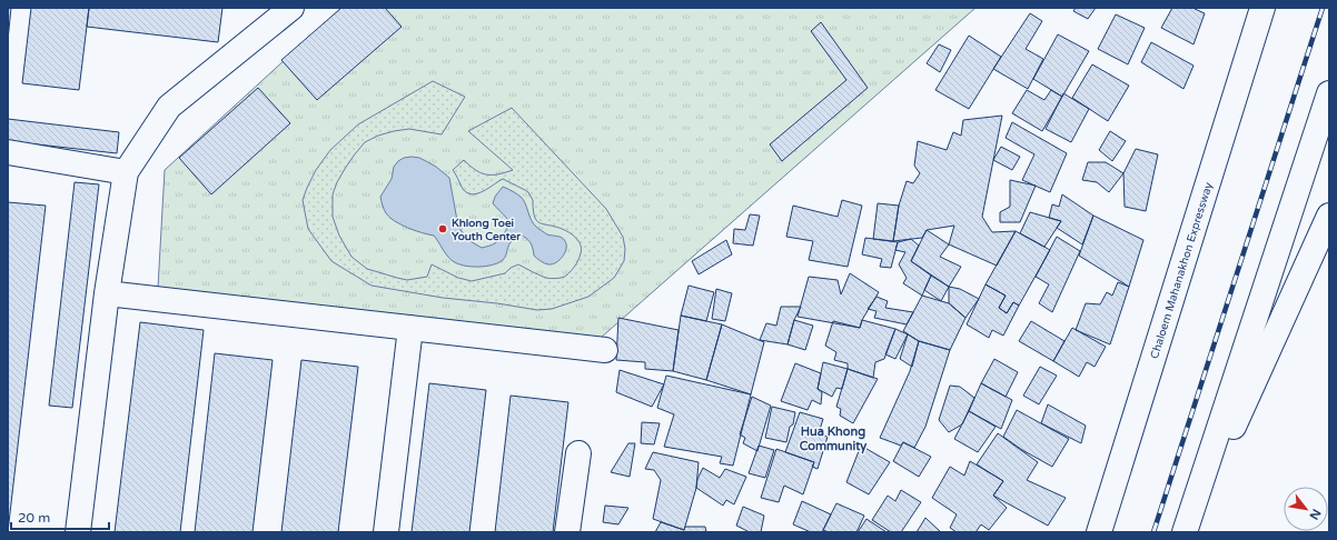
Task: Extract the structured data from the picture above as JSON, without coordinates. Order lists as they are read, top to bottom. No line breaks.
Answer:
{"streets":{"main road":["Chaloem Mahanakhon Expressway"]},"districts":["Hua Khong Community"],"places":["Khlong Toei Youth Center"],"scale_bar":"20 m","north":"bottom right"}
